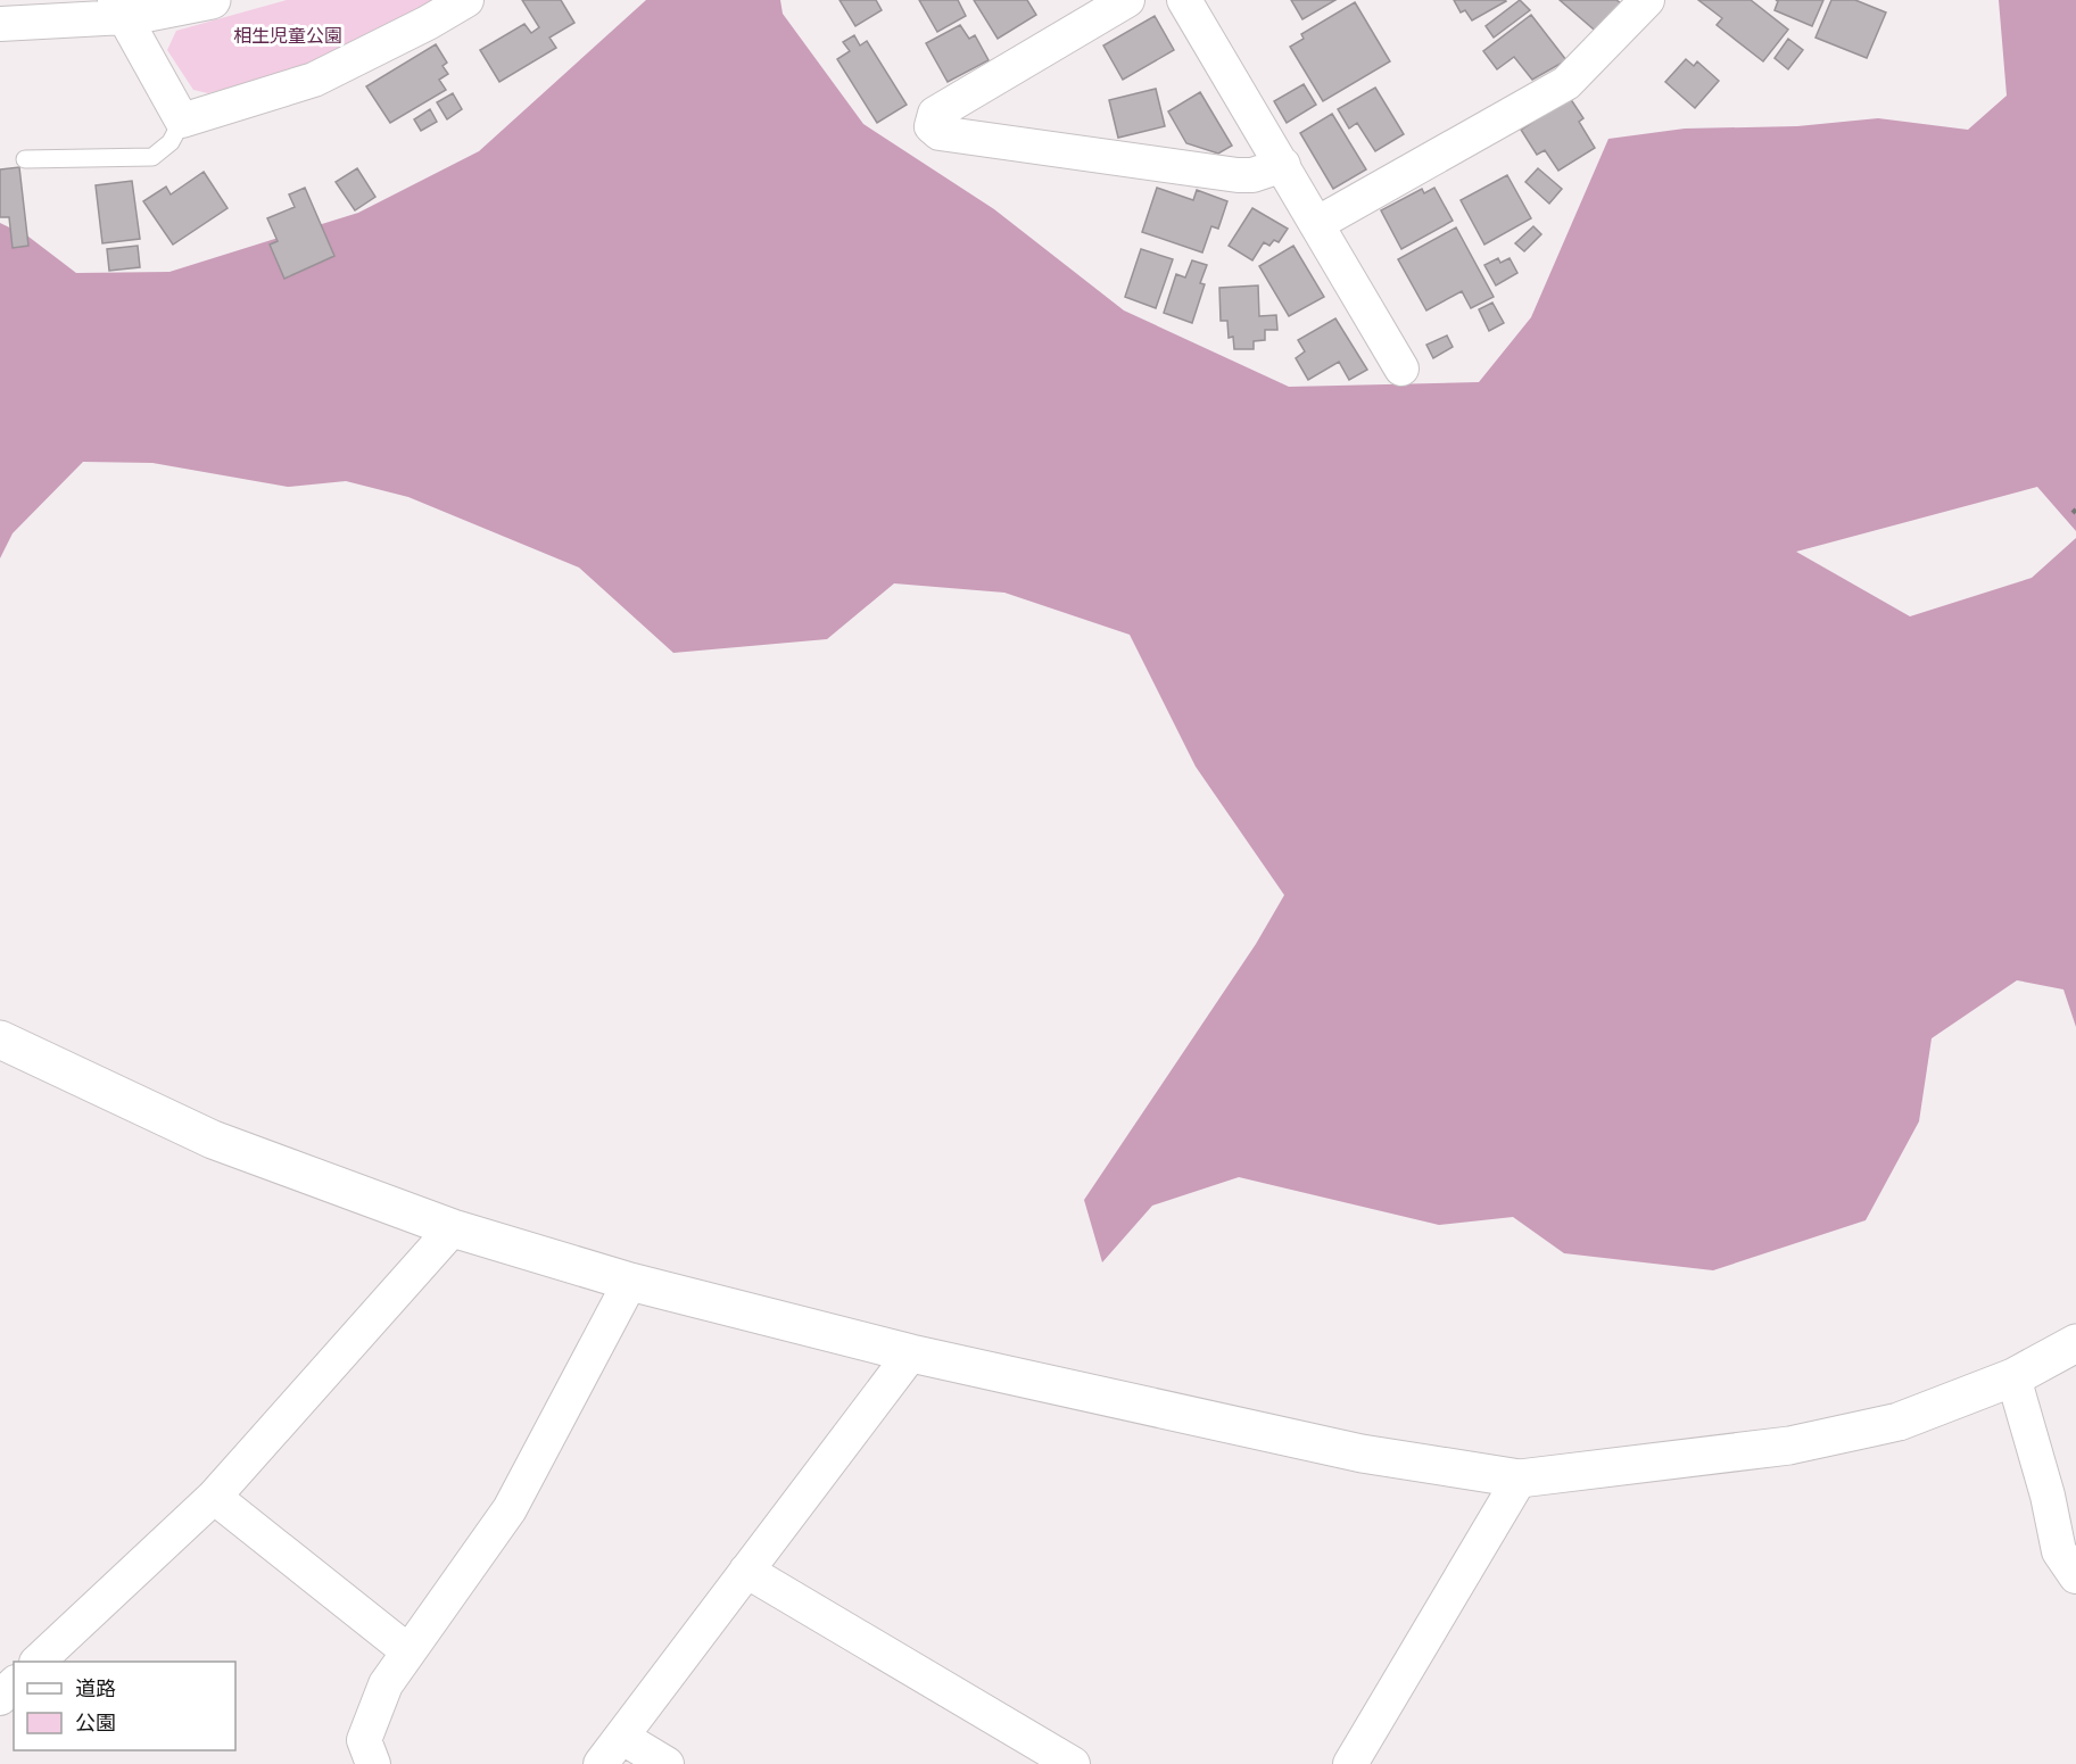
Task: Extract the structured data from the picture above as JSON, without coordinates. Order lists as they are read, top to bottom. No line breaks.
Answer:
{"parks":["相生児童公園"],"legend":["道路","公園"]}
